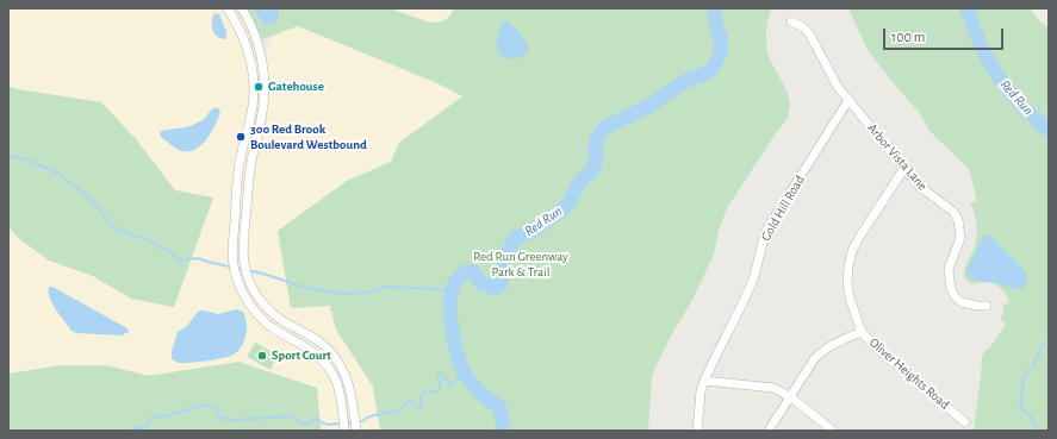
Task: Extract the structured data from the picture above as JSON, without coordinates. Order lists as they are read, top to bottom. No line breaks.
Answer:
{"streets":{"street":["Arbor Vista Lane","Gold Hill Road","Oliver Heights Road"]},"crossings":[["Arbor Vista Lane","Gold Hill Road"],["Arbor Vista Lane","Oliver Heights Road"]],"water":["Red Run"],"parks":["Red Run Greenway Park & Trail"],"places":["Gatehouse","300 Red Brook Boulevard Westbound","Sport Court"],"scale_bar":"100 m"}
